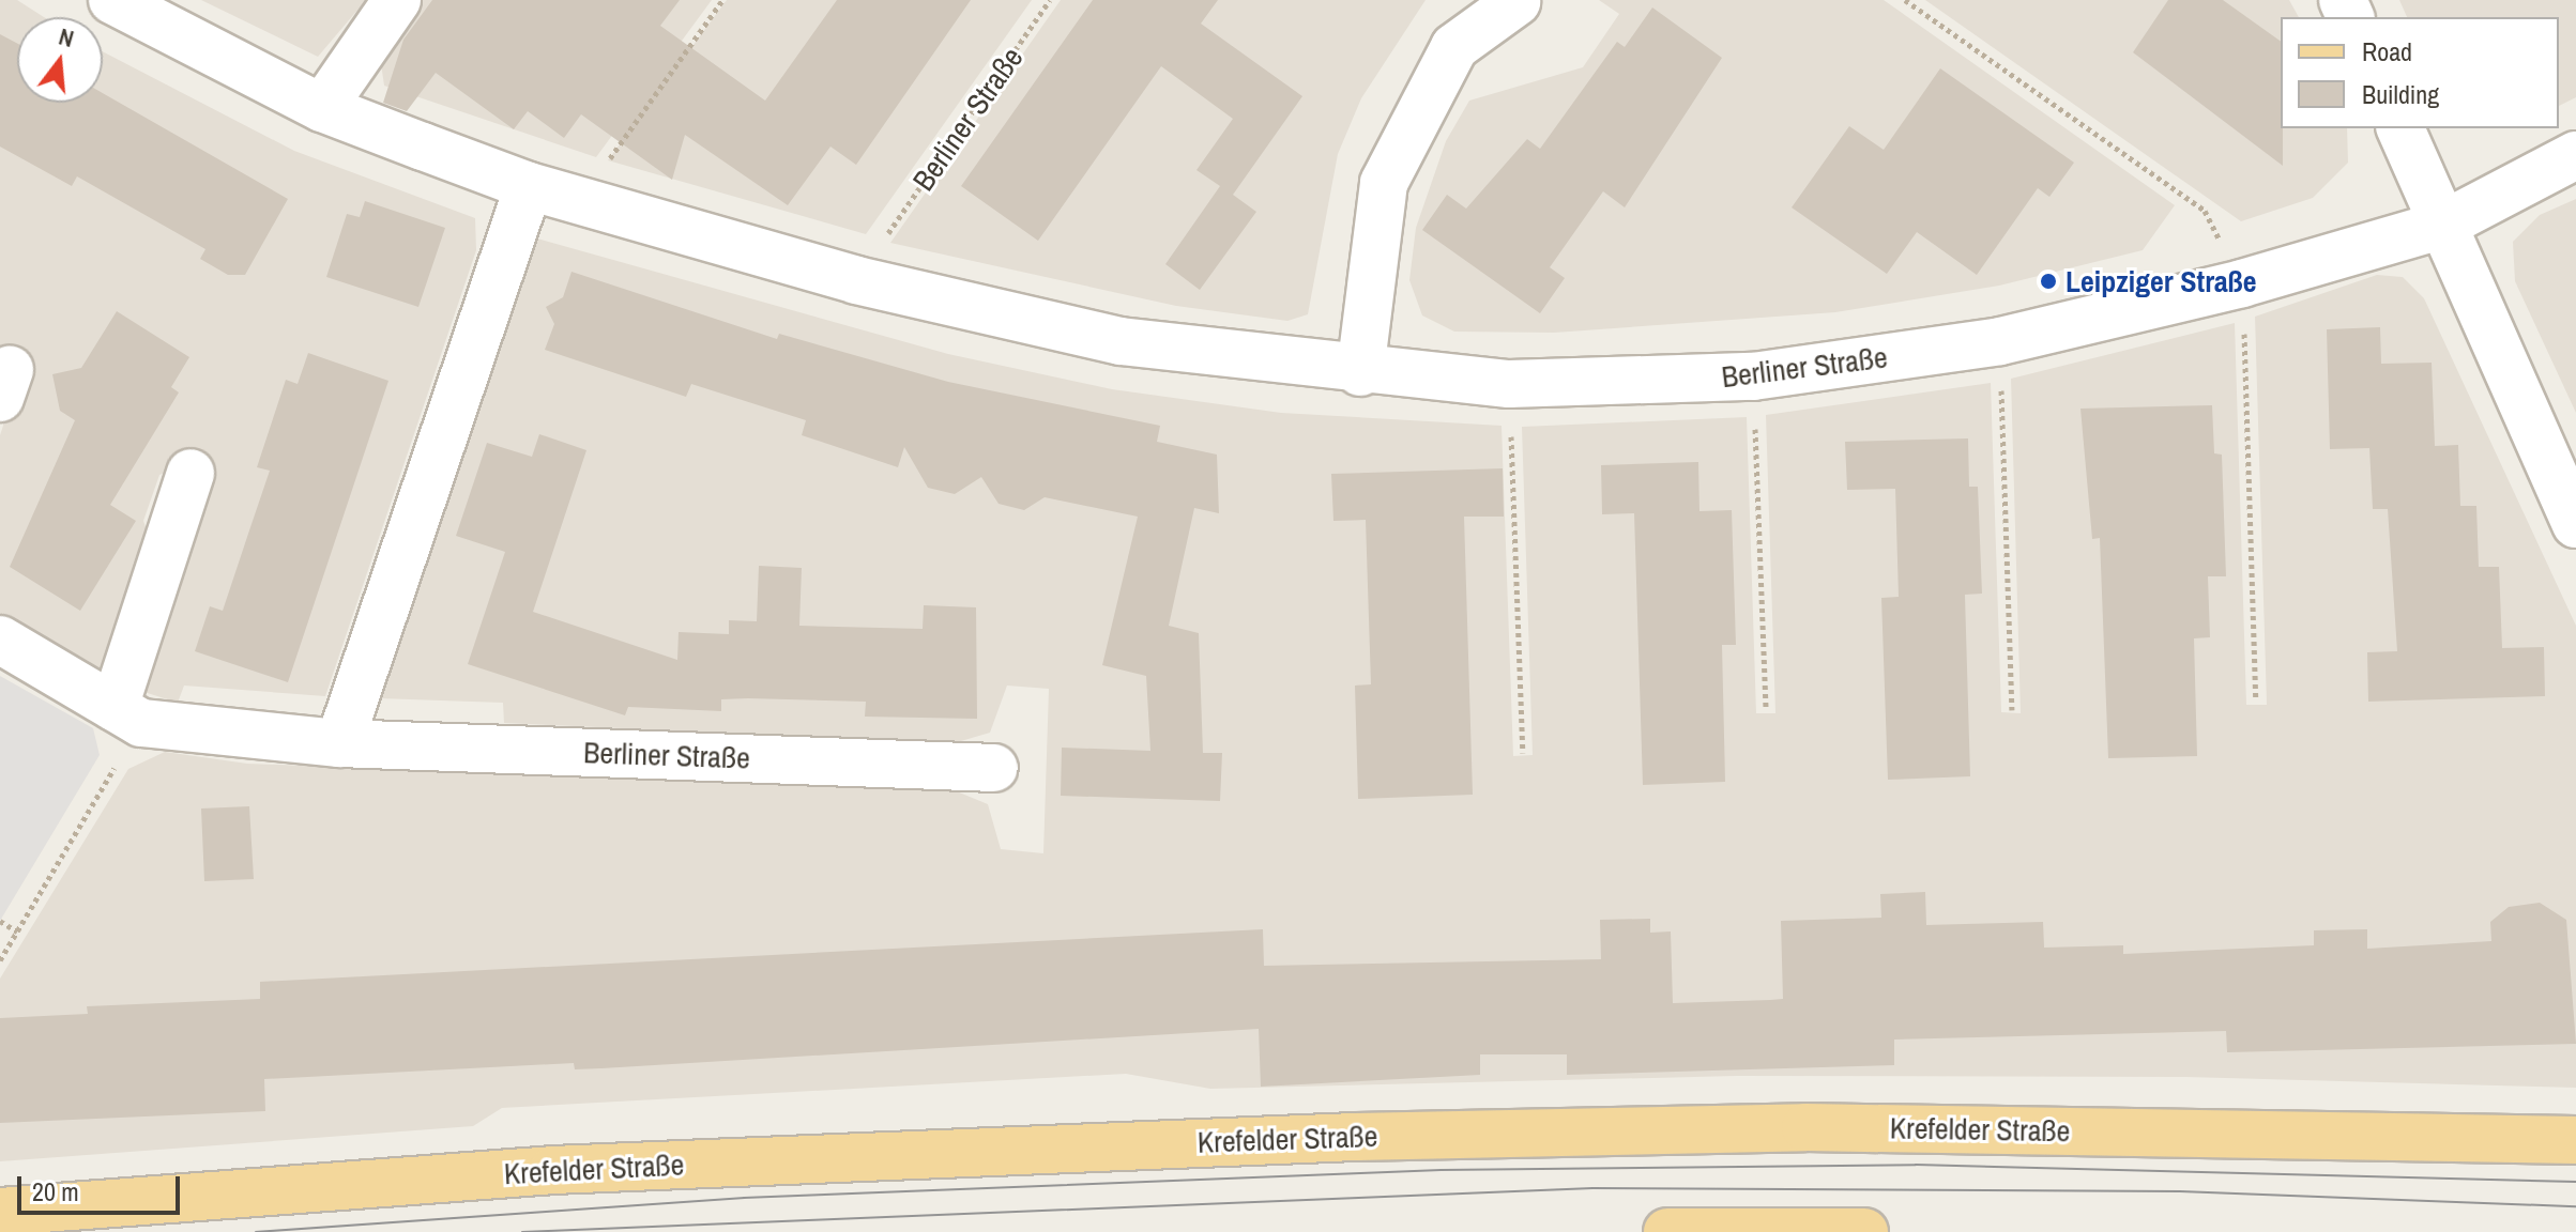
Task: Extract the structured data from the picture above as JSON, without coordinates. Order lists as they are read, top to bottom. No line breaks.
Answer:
{"streets":{"main road":["Krefelder Straße"],"street":["Berliner Straße"]},"places":["Leipziger Straße"],"legend":["Road","Building"],"scale_bar":"20 m","north":"top"}
